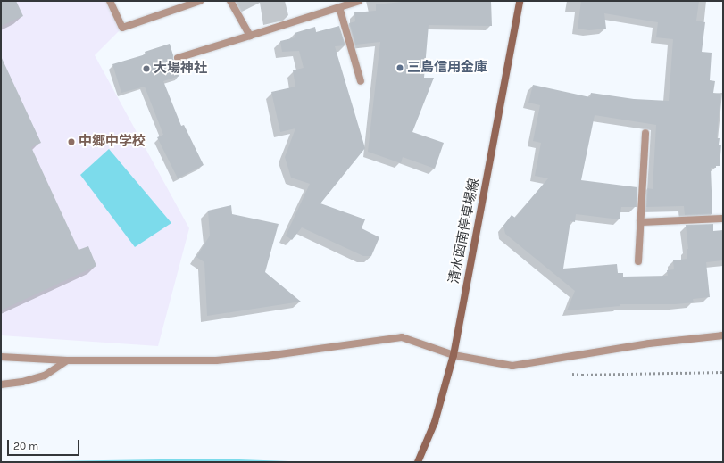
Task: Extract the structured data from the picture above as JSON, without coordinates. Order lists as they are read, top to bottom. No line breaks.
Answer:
{"streets":{"main road":["清水函南停車場線"]},"places":["三島信用金庫","大場神社","中郷中学校"],"scale_bar":"20 m"}
